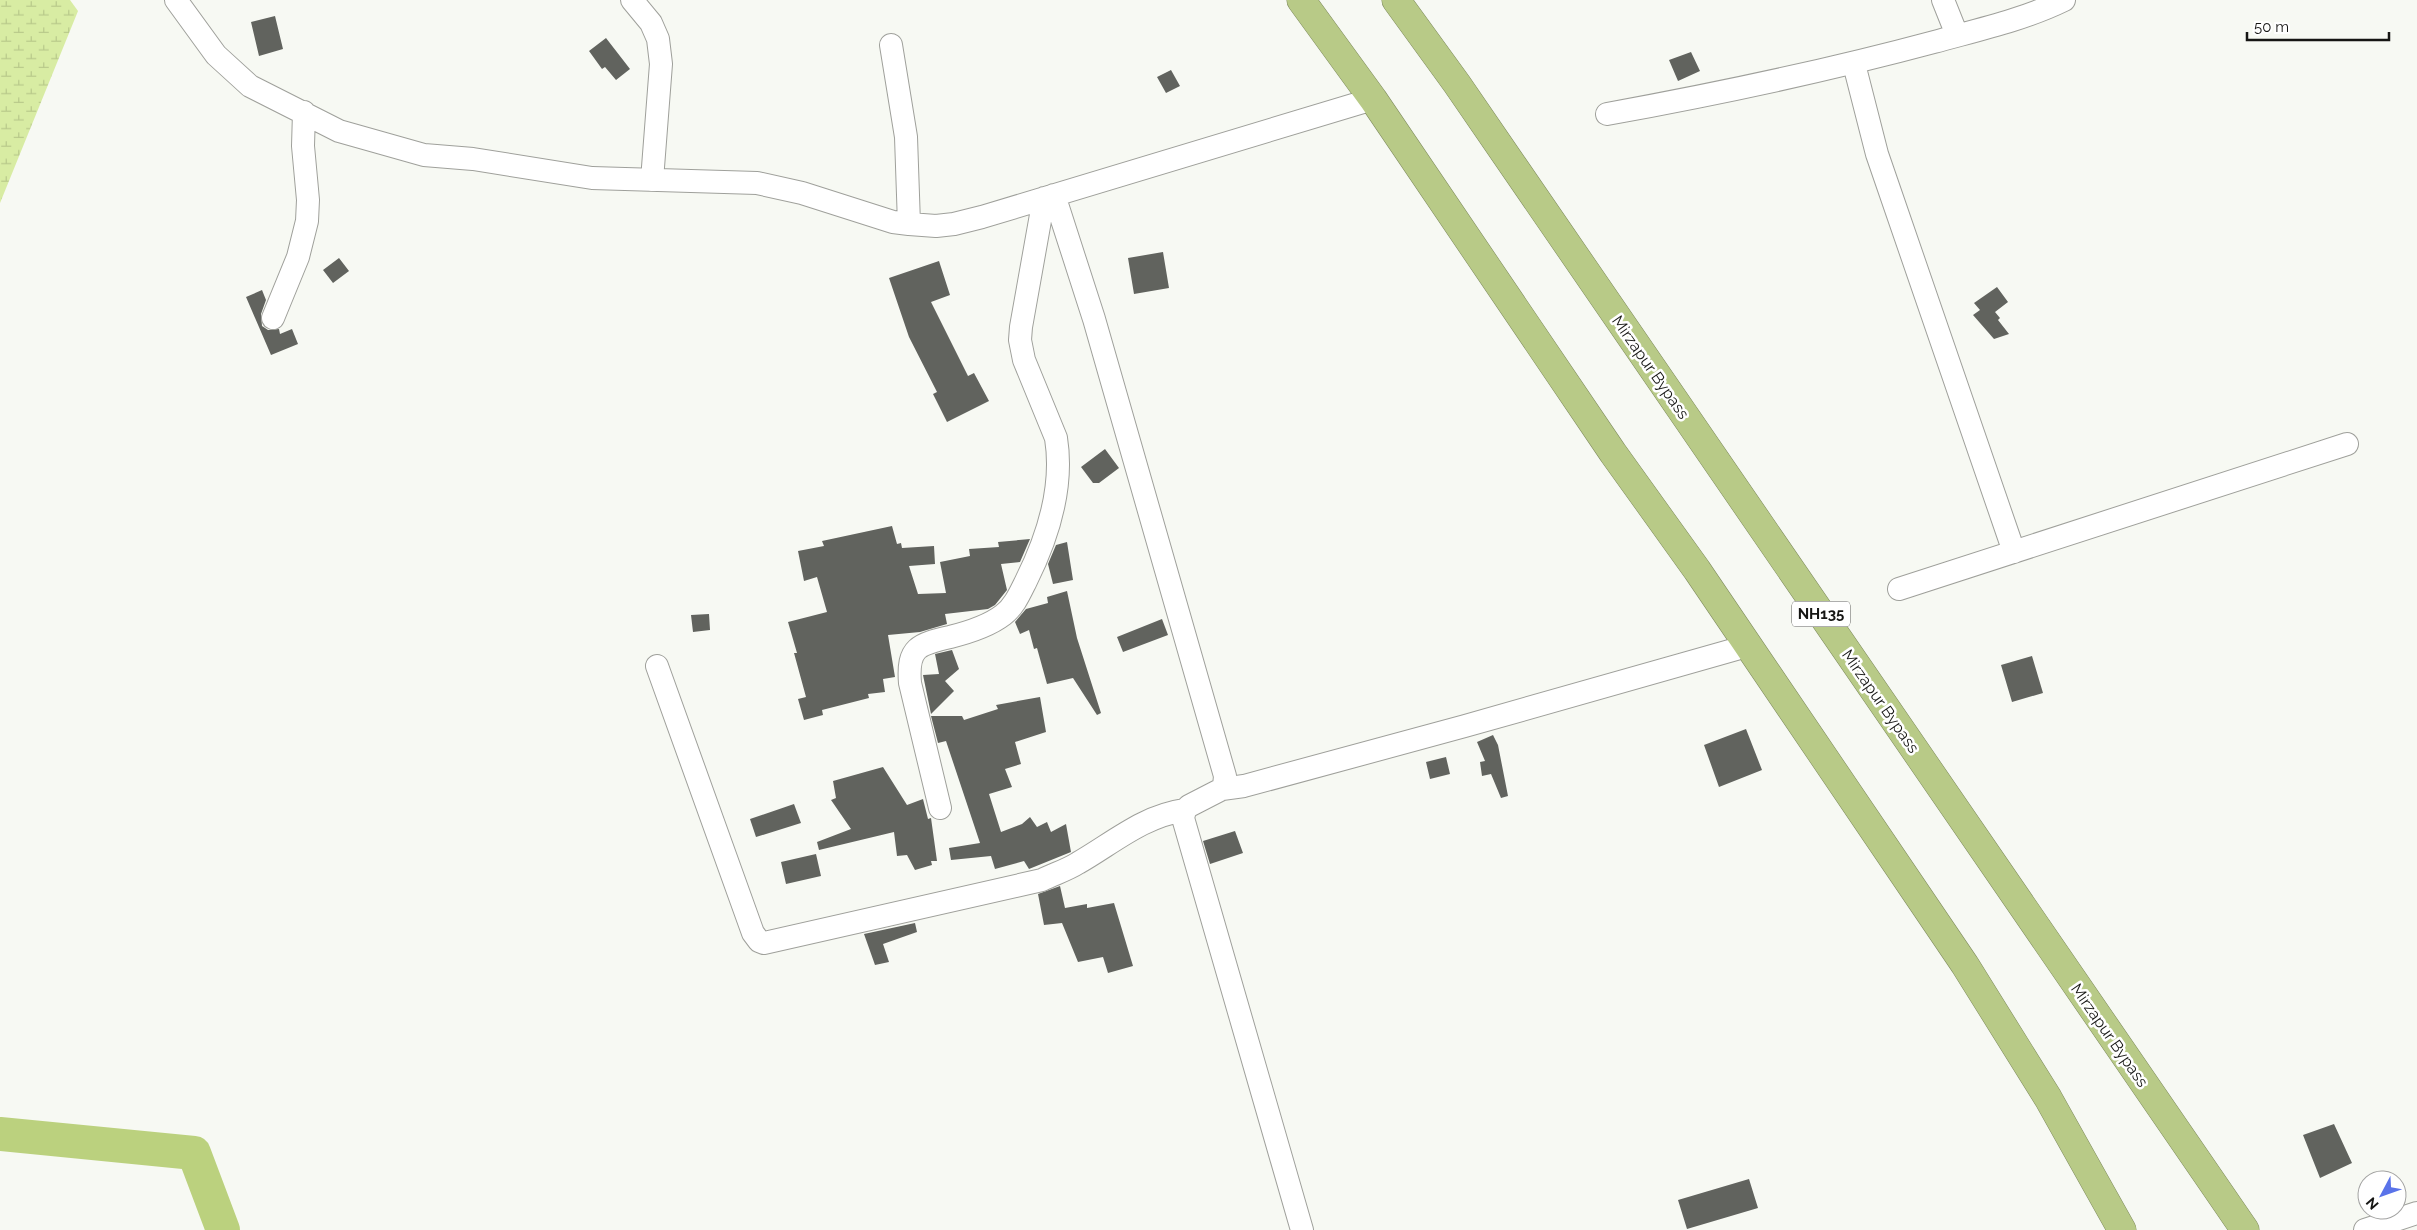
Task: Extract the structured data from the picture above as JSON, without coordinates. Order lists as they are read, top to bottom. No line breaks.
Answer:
{"streets":{"highway":["Mirzapur Bypass","NH135"]},"scale_bar":"50 m","north":"bottom left"}
